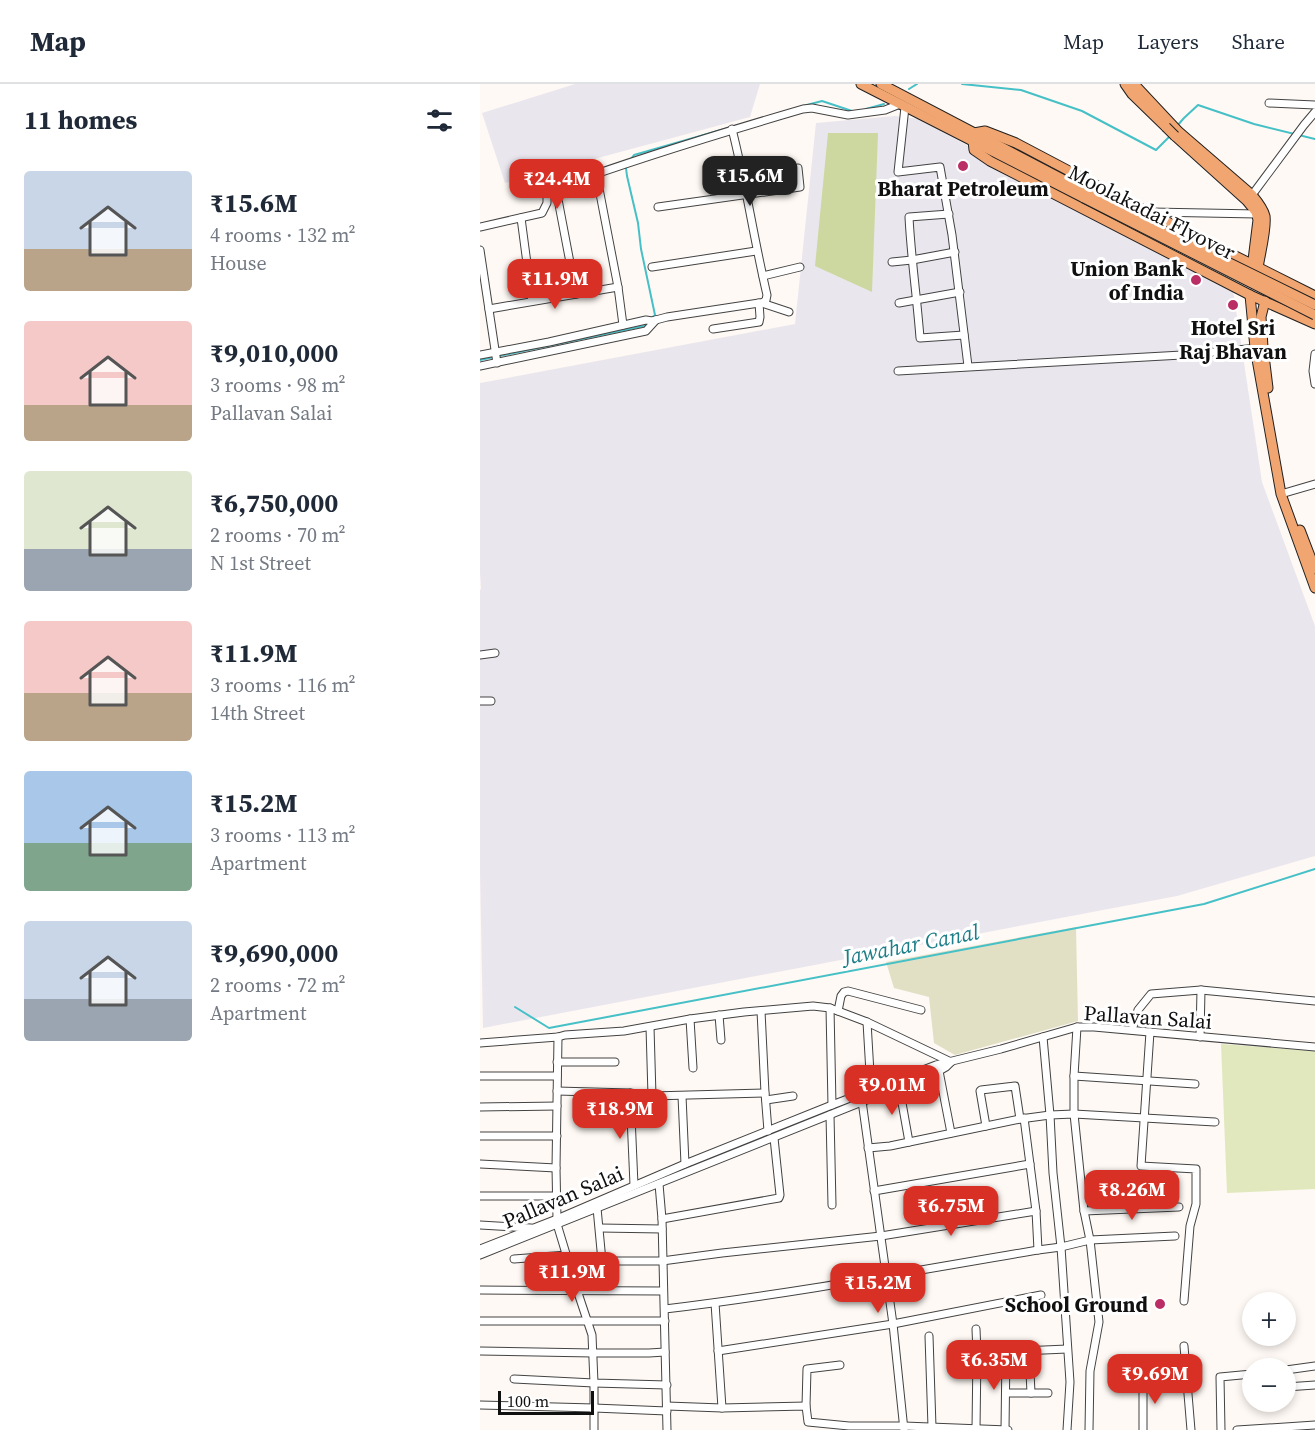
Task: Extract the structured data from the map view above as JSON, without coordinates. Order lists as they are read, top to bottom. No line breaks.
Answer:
{"streets":{"main road":["Moolakadai Flyover"],"street":["Pallavan Salai"]},"water":["Jawahar Canal"],"places":["Bharat Petroleum","Union Bank of India","Hotel Sri Raj Bhavan","School Ground"],"scale_bar":"100 m","page":{"header":"Map","nav":["Map","Layers","Share"],"heading":"11 homes","list":[{"name":"₹15.6M","note":"4 rooms · 132 m² · House"},{"name":"₹9,010,000","note":"3 rooms · 98 m² · Pallavan Salai"},{"name":"₹6,750,000","note":"2 rooms · 70 m² · N 1st Street"},{"name":"₹11.9M","note":"3 rooms · 116 m² · 14th Street"},{"name":"₹15.2M","note":"3 rooms · 113 m² · Apartment"},{"name":"₹9,690,000","note":"2 rooms · 72 m² · Apartment"}],"price":["₹15.6M","₹24.4M","₹11.9M","₹9.01M","₹18.9M","₹8.26M","₹6.75M","₹11.9M","₹15.2M","₹6.35M","₹9.69M"],"map_buttons":["+","−"],"scale":"100 m"}}
